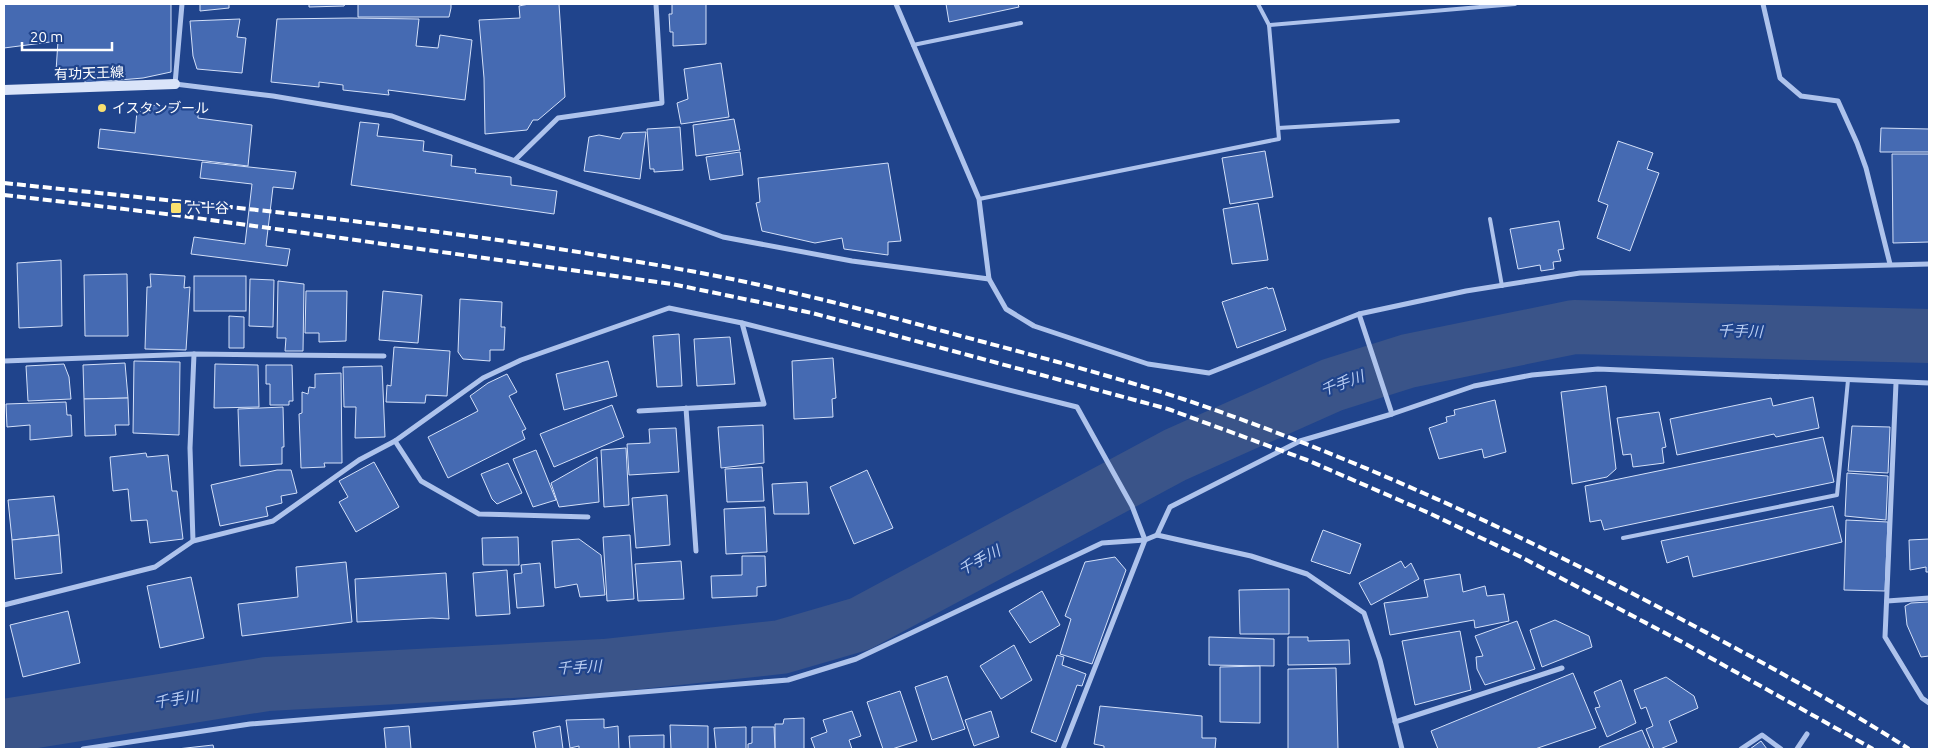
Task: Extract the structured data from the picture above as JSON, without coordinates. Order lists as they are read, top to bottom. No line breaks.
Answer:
{"streets":{"main road":["有功天王線"]},"water":["千手川"],"places":{"other":["イスタンブール"],"transit":["六十谷"]},"scale_bar":"20 m"}
